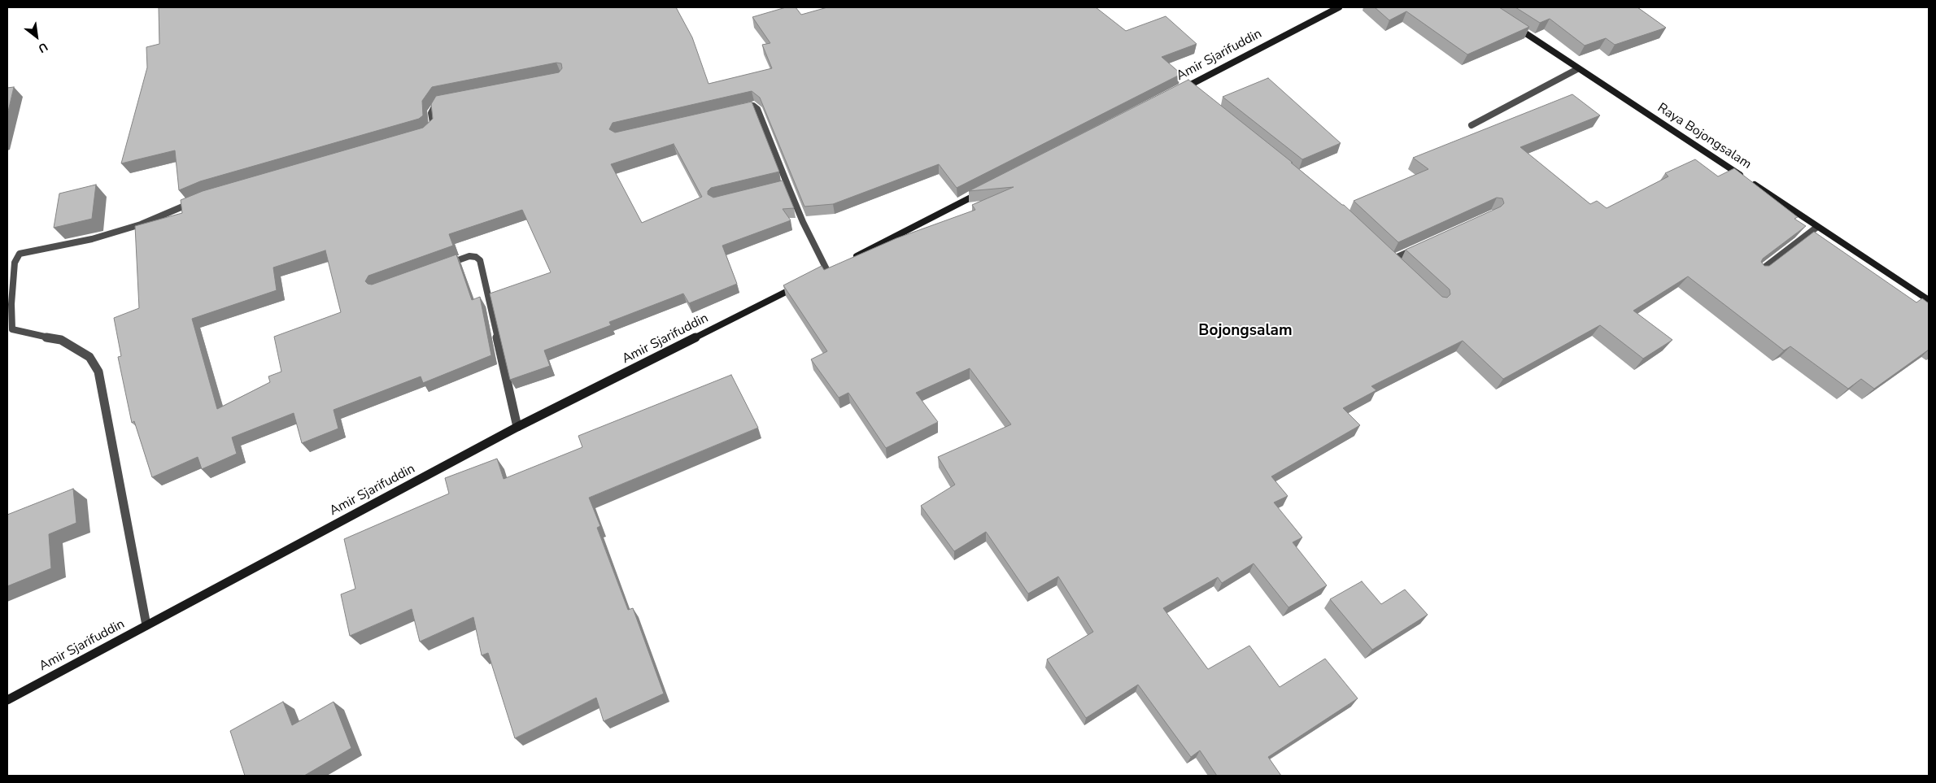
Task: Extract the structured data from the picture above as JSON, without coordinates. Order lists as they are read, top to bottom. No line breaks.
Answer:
{"streets":{"main road":["Amir Sjarifuddin","Raya Bojongsalam"]},"districts":["Bojongsalam"],"north":"bottom right"}
